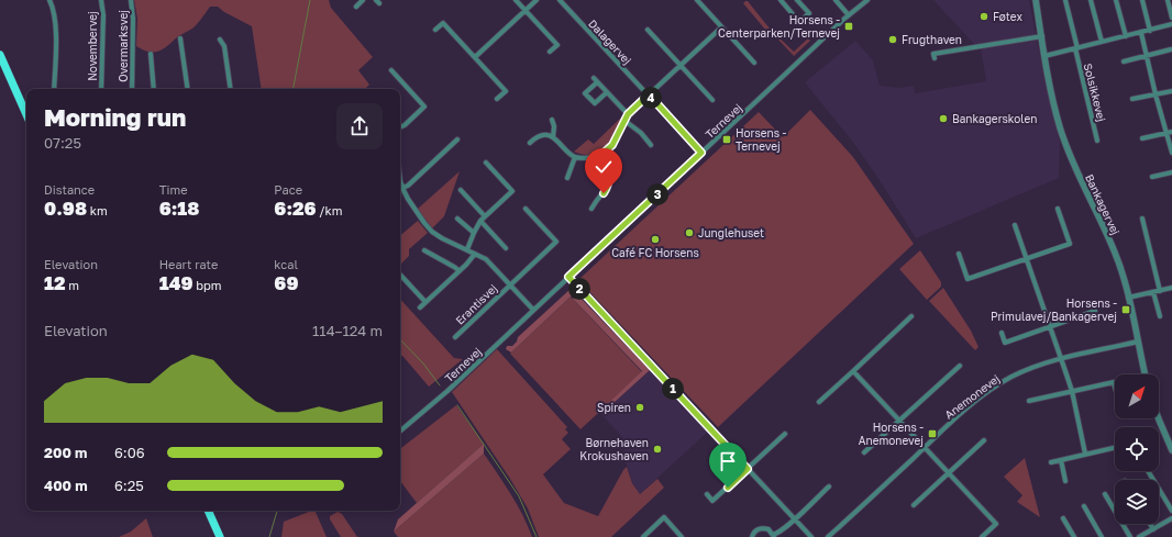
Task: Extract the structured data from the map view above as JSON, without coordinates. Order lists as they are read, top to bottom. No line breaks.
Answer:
{"streets":{"street":["Dalagervej","Novembervej","Overmarksvej","Solsikkevej","Ternevej","Bankagervej","Erantisvej","Anemonevej"]},"crossings":[["Dalagervej","Ternevej"],["Ternevej","Erantisvej"],["Bankagervej","Anemonevej"]],"places":{"other":["Føtex","Frugthaven","Bankagerskolen","Junglehuset","Café FC Horsens","Spiren","Børnehaven Krokushaven"],"transit":["Horsens - Centerparken/Ternevej","Horsens - Ternevej","Horsens - Primulavej/Bankagervej","Horsens - Anemonevej"]},"north":"top right","page":{"pins":["4","3","2","1"],"heading":["Morning run","07:25"],"stats":[["Distance","0.98 km"],["Time","6:18"],["Pace","6:26 /km"],["Elevation","12 m"],["Heart rate","149 bpm"],["kcal","69"]],"chart":["Elevation","114–124 m"],"list":[{"name":"200 m","note":"6:06"},{"name":"400 m","note":"6:25"}]}}
